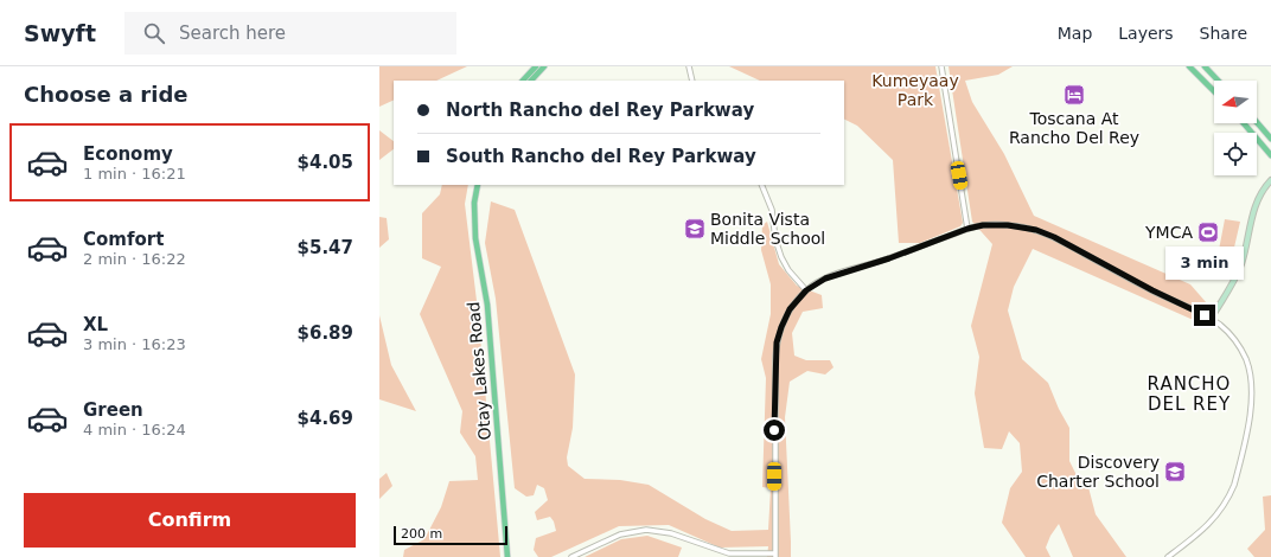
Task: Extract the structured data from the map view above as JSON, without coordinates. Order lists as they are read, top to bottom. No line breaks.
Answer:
{"streets":{"main road":["Otay Lakes Road"]},"districts":["RANCHO DEL REY"],"parks":["Kumeyaay Park"],"places":{"hotel":["Toscana At Rancho Del Rey"],"school or university":["Bonita Vista Middle School","Discovery Charter School"],"sports":["YMCA"]},"scale_bar":"200 m","north":"left","page":{"header":"Swyft","search":"Search here","nav":["Map","Layers","Share"],"heading":"Choose a ride","banner":["North Rancho del Rey Parkway","South Rancho del Rey Parkway"],"list":[{"name":"Economy","note":"1 min · 16:21","value":"$4.05"},{"name":"Comfort","note":"2 min · 16:22","value":"$5.47"},{"name":"XL","note":"3 min · 16:23","value":"$6.89"},{"name":"Green","note":"4 min · 16:24","value":"$4.69"}],"bubble":"3 min","buttons":"Confirm","scale":"200 m"}}
